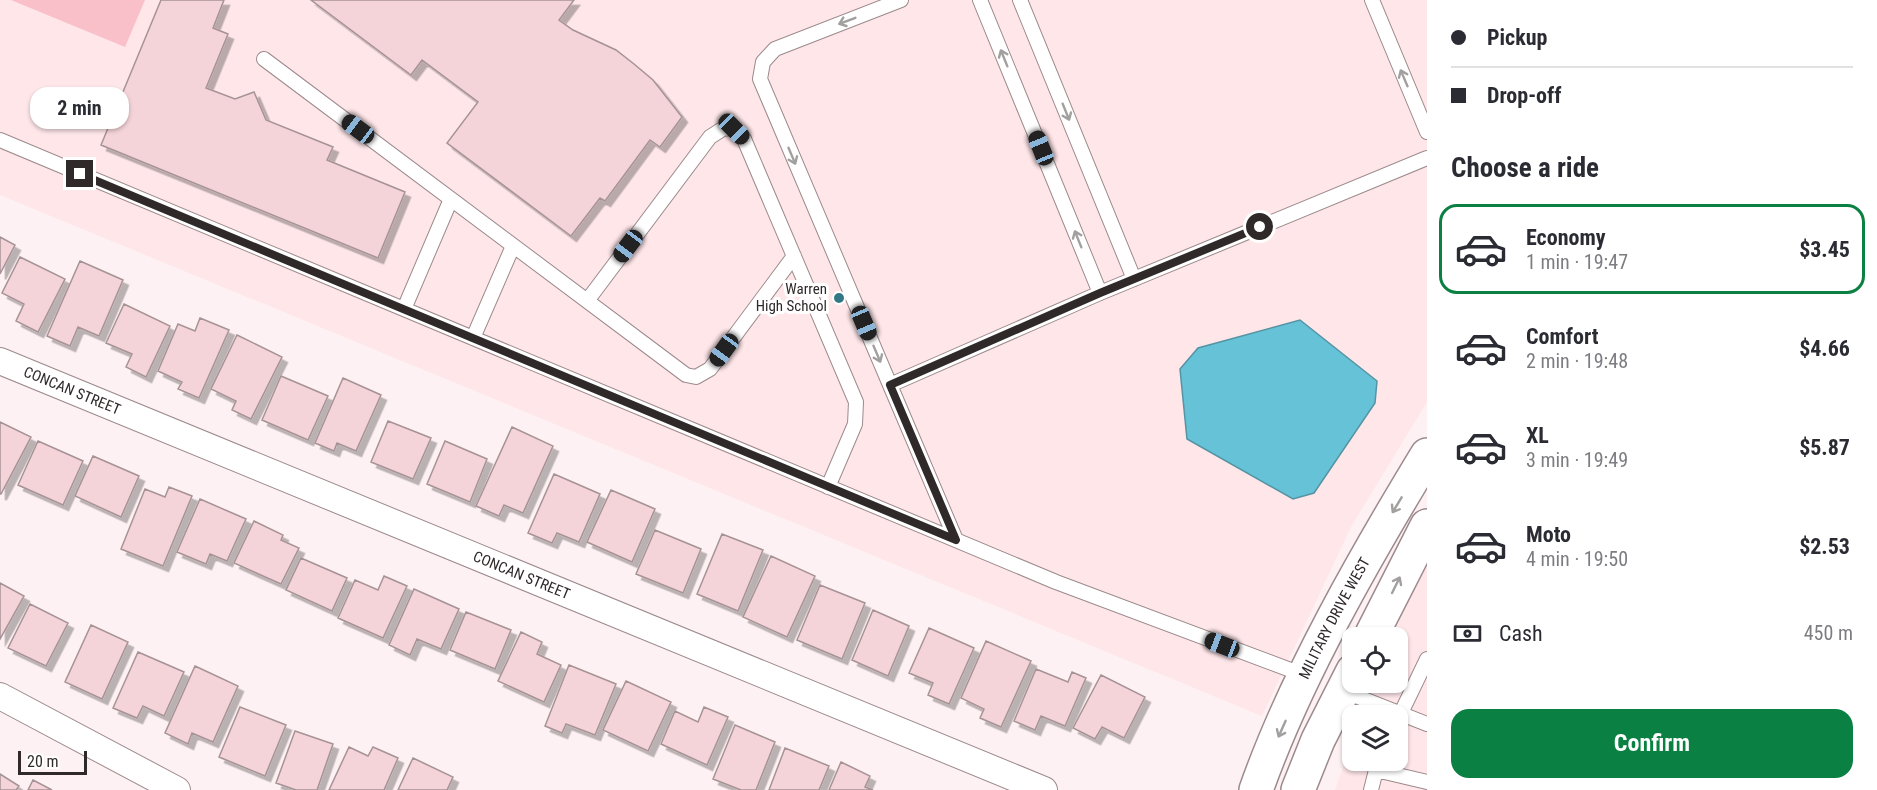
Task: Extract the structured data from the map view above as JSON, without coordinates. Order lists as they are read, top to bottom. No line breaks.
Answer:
{"streets":{"main road":["MILITARY DRIVE WEST"],"street":["CONCAN STREET"]},"places":["Warren High School"],"scale_bar":"20 m","page":{"banner":["Pickup","Drop-off"],"bubble":"2 min","heading":"Choose a ride","list":[{"name":"Economy","note":"1 min · 19:47","value":"$3.45"},{"name":"Comfort","note":"2 min · 19:48","value":"$4.66"},{"name":"XL","note":"3 min · 19:49","value":"$5.87"},{"name":"Moto","note":"4 min · 19:50","value":"$2.53"}],"pay":["Cash","450 m"],"buttons":"Confirm","scale":"20 m"}}
